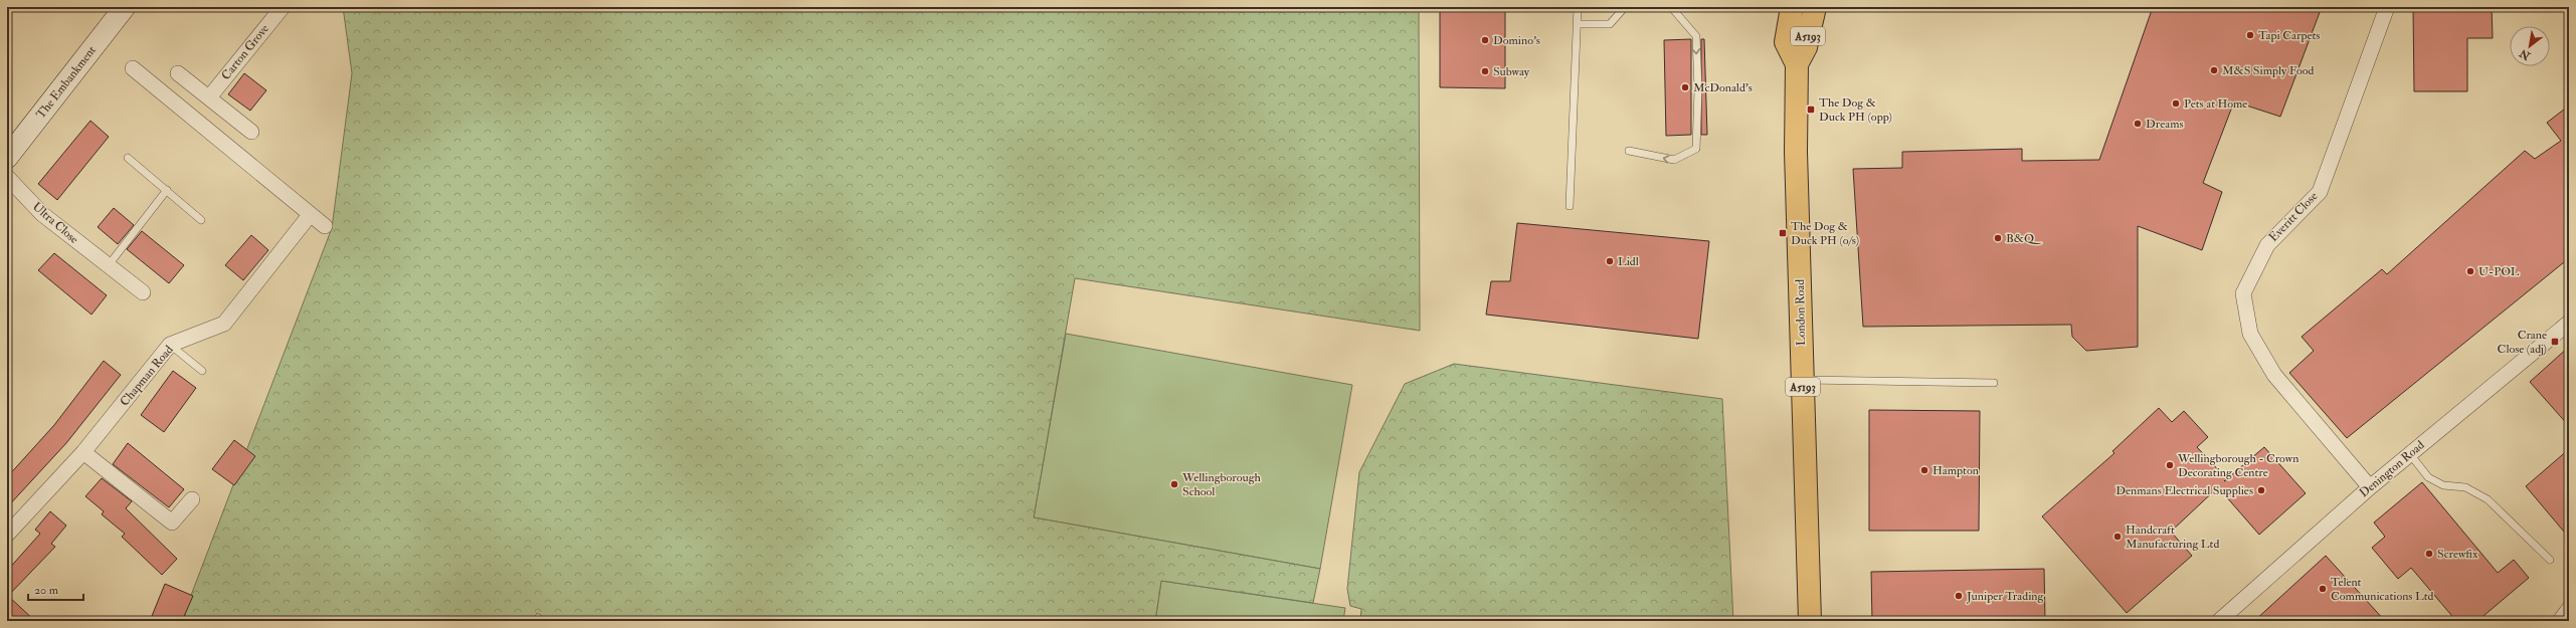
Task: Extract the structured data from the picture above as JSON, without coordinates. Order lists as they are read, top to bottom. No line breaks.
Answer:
{"streets":{"main road":["A5193","The Embankment","London Road"],"street":["Carton Grove","Everitt Close","Ultra Close","Chapman Road","Denington Road"]},"crossings":[["Everitt Close","Denington Road"]],"places":{"other":["Tapi Carpets","Domino's","M&S Simply Food","Subway","McDonald's","Pets at Home","Dreams","B&Q","Lidl","U-POL","Wellingborough - Crown Decorating Centre","Hampton","Wellingborough School","Denmans Electrical Supplies","Handcraft Manufacturing Ltd","Screwfix","Telent Communications Ltd","Juniper Trading"],"transit":["The Dog & Duck PH (opp)","The Dog & Duck PH (o/s)","Crane Close (adj)"]},"scale_bar":"20 m","north":"bottom left"}
